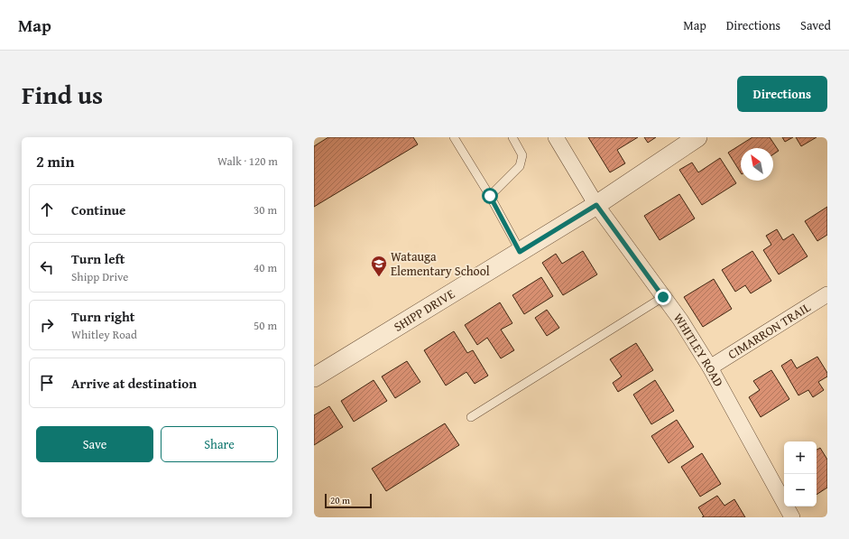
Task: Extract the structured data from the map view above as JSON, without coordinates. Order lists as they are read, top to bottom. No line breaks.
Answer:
{"streets":{"street":["SHIPP DRIVE","CIMARRON TRAIL","WHITLEY ROAD"]},"crossings":[["SHIPP DRIVE","WHITLEY ROAD"],["CIMARRON TRAIL","WHITLEY ROAD"]],"places":{"school or university":["Watauga Elementary School"]},"scale_bar":"20 m","north":"top left","page":{"header":"Map","nav":["Map","Directions","Saved"],"title":"Find us","buttons":["Directions",["Save","Share"]],"heading":["2 min","Walk · 120 m"],"list":[["Continue","30 m"],["Turn left","Shipp Drive","40 m"],["Turn right","Whitley Road","50 m"],"Arrive at destination"],"map_buttons":["+","−"],"scale":"20 m"}}
